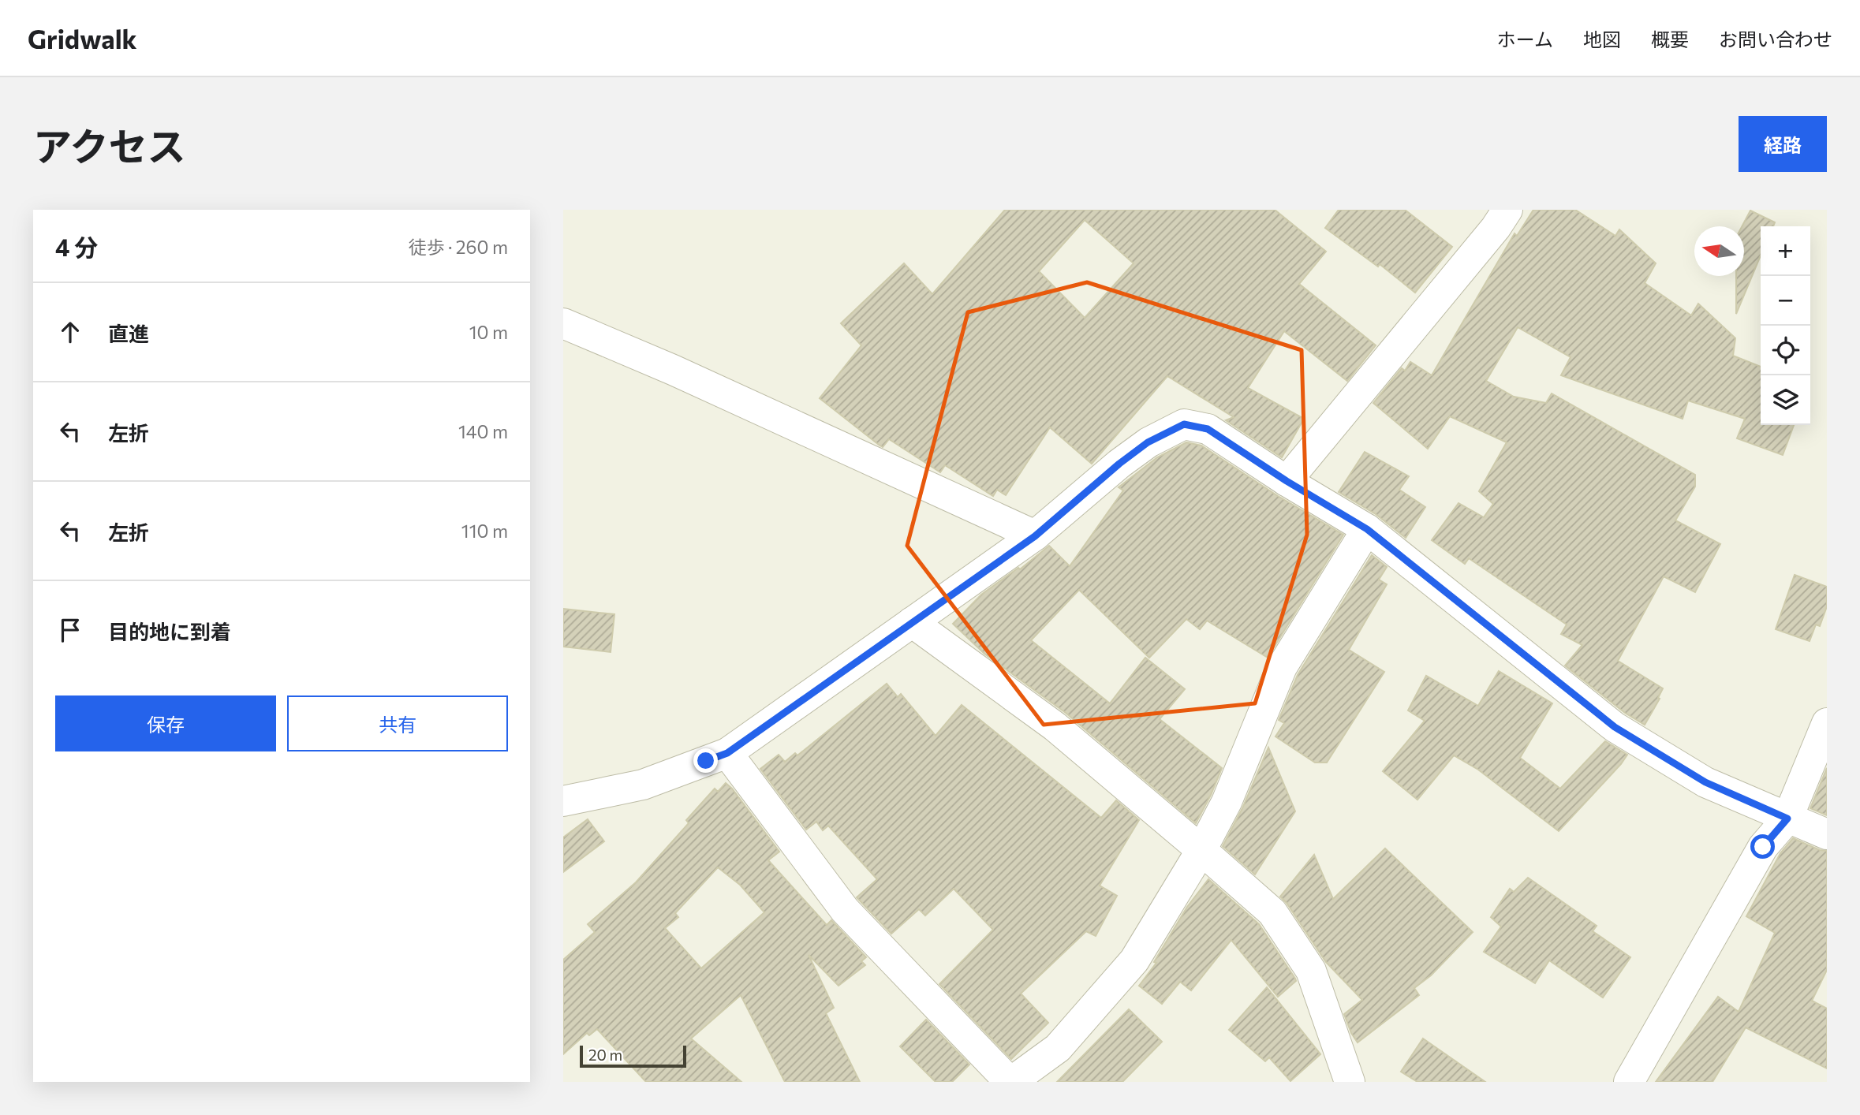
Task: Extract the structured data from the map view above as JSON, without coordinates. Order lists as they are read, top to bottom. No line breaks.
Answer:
{"scale_bar":"20 m","north":"left","page":{"header":"Gridwalk","nav":["ホーム","地図","概要","お問い合わせ"],"title":"アクセス","buttons":["経路",["保存","共有"]],"heading":["4 分","徒歩 · 260 m"],"map_buttons":["+","−"],"list":[["直進","10 m"],["左折","140 m"],["左折","110 m"],"目的地に到着"],"scale":"20 m"}}
